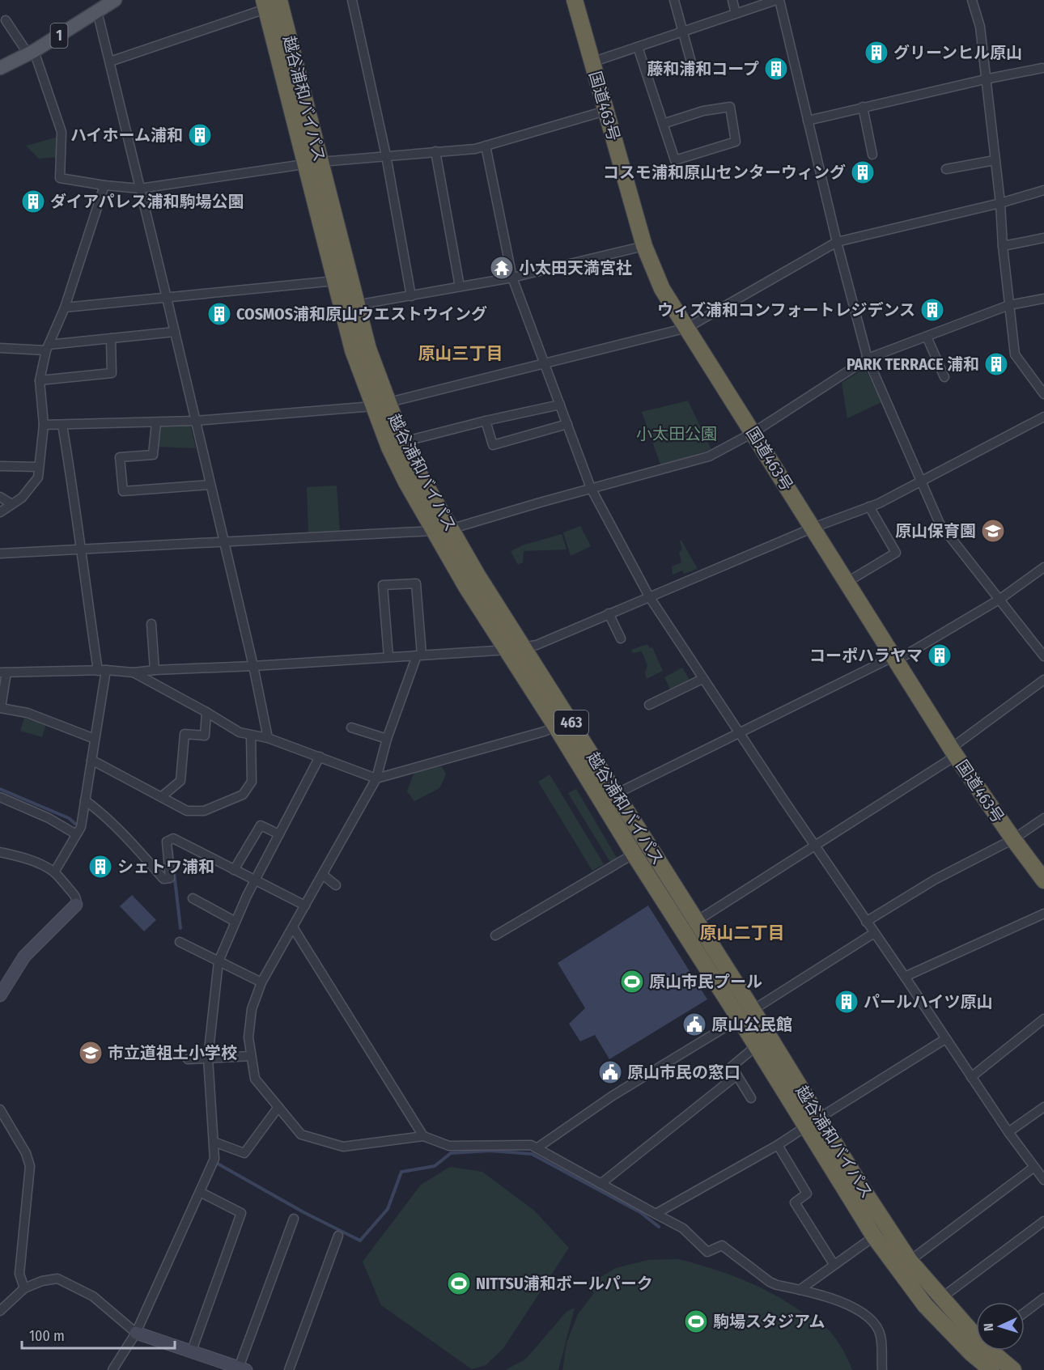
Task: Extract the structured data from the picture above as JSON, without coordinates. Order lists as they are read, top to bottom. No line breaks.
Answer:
{"streets":{"highway":["越谷浦和バイパス","国道463号","463"],"main road":["1"]},"districts":["原山三丁目","原山二丁目"],"parks":["小太田公園"],"places":{"building":["グリーンヒル原山","藤和浦和コープ","ハイホーム浦和","コスモ浦和原山センターウィング","ダイアパレス浦和駒場公園","ウィズ浦和コンフォートレジデンス","COSMOS浦和原山ウエストウイング","PARK TERRACE 浦和","コーポハラヤマ","シェトワ浦和","パールハイツ原山"],"temple":["小太田天満宮社"],"school or university":["原山保育園","市立道祖土小学校"],"sports":["原山市民プール","NITTSU浦和ボールパーク","駒場スタジアム"],"public building":["原山公民館","原山市民の窓口"]},"scale_bar":"100 m","north":"left"}
